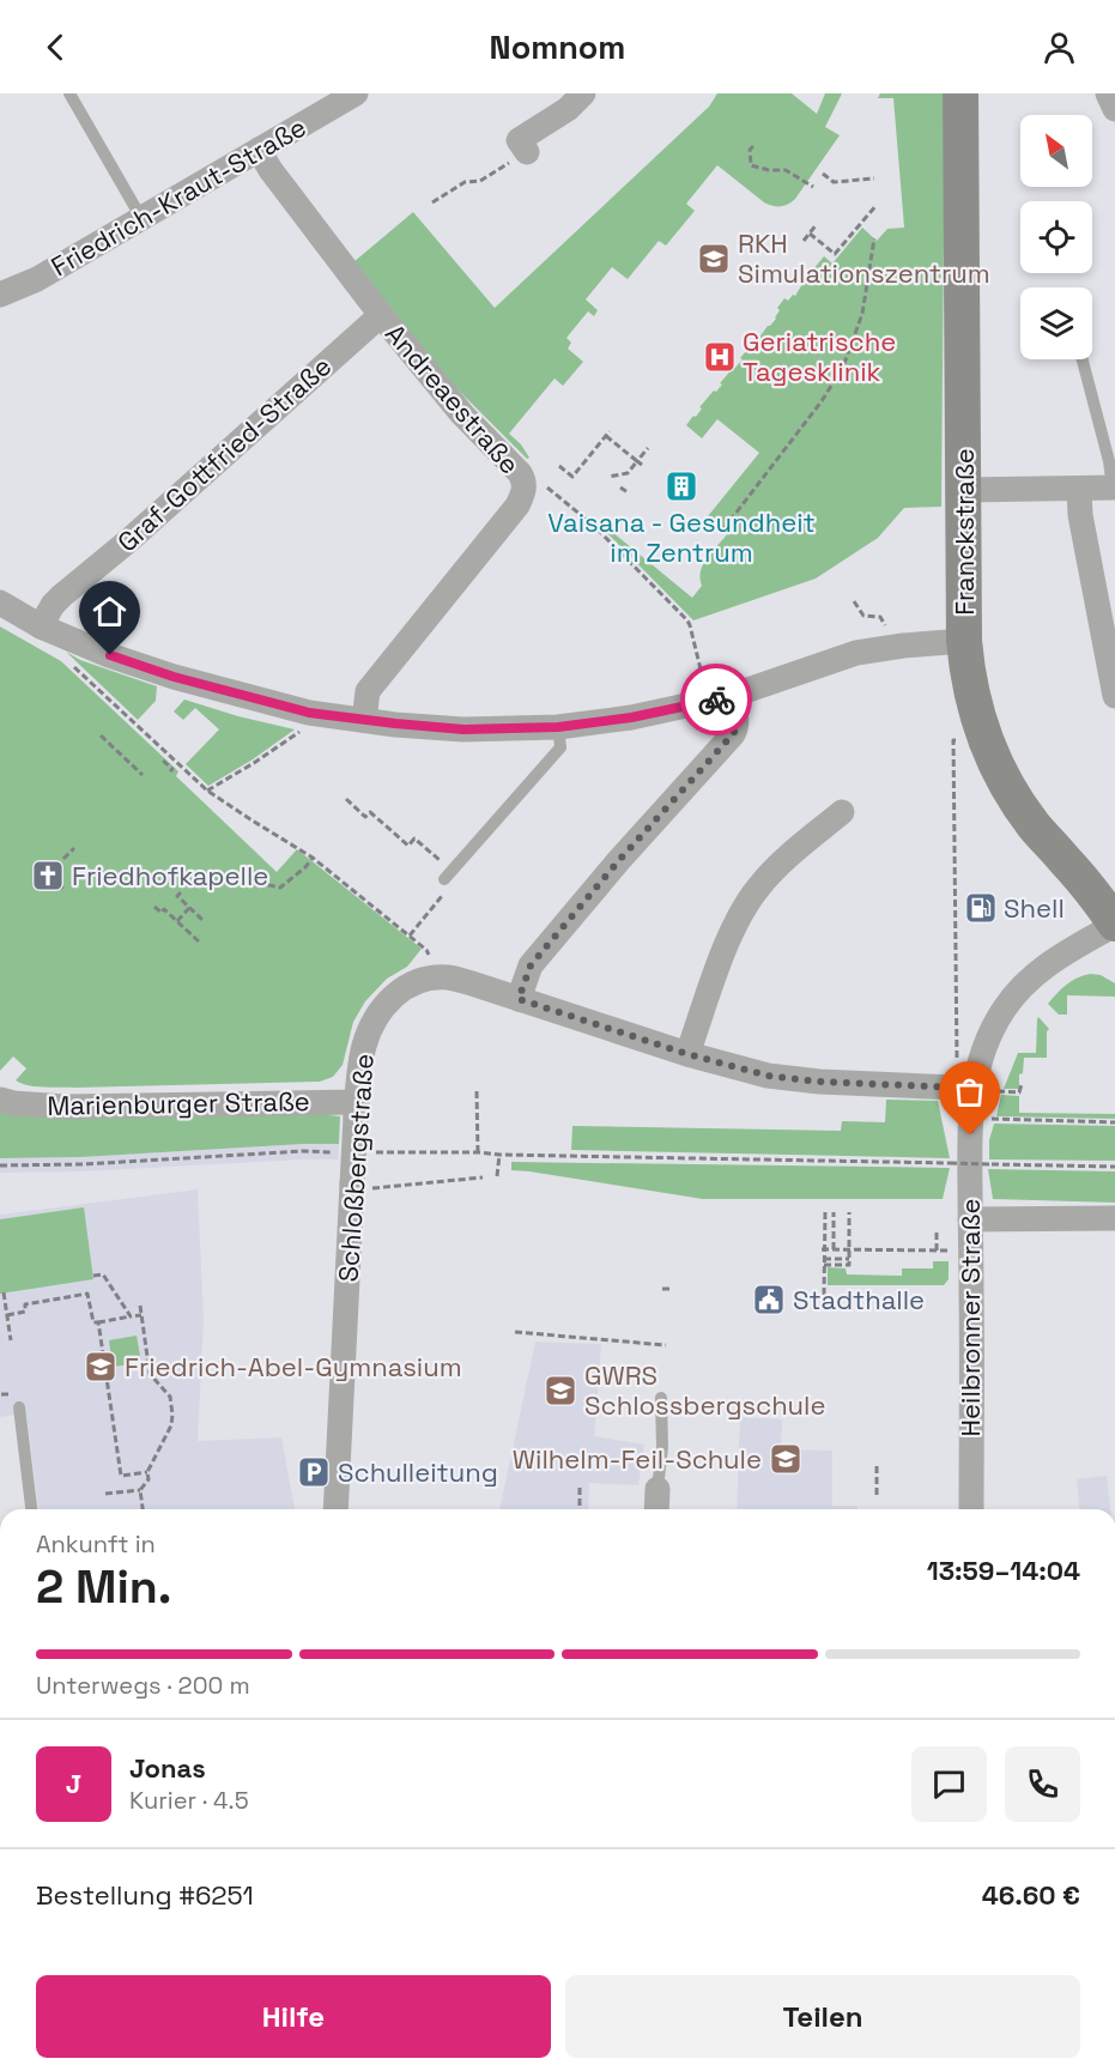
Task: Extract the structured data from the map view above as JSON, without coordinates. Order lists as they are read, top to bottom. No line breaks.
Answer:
{"streets":{"street":["Friedrich-Kraut-Straße","Andreaestraße","Graf-Gottfried-Straße","Franckstraße","Marienburger Straße","Schloßbergstraße","Heilbronner Straße"]},"crossings":[["Friedrich-Kraut-Straße","Andreaestraße"],["Andreaestraße","Graf-Gottfried-Straße"],["Franckstraße","Heilbronner Straße"],["Marienburger Straße","Schloßbergstraße"],["Schloßbergstraße","Heilbronner Straße"]],"places":{"school or university":["RKH Simulationszentrum","Friedrich-Abel-Gymnasium","GWRS Schlossbergschule","Wilhelm-Feil-Schule"],"hospital":["Geriatrische Tagesklinik"],"building":["Vaisana - Gesundheit im Zentrum"],"church":["Friedhofkapelle"],"fuel station":["Shell"],"public building":["Stadthalle"],"parking":["Schulleitung"]},"north":"top left","page":{"header":"Nomnom","heading":["2 Min.","Ankunft in","13:59–14:04"],"panel":["Jonas","Kurier · 4.5","Bestellung #6251","46.60 €"],"bar":"Unterwegs · 200 m","round":"J","buttons":["Hilfe","Teilen"]}}
